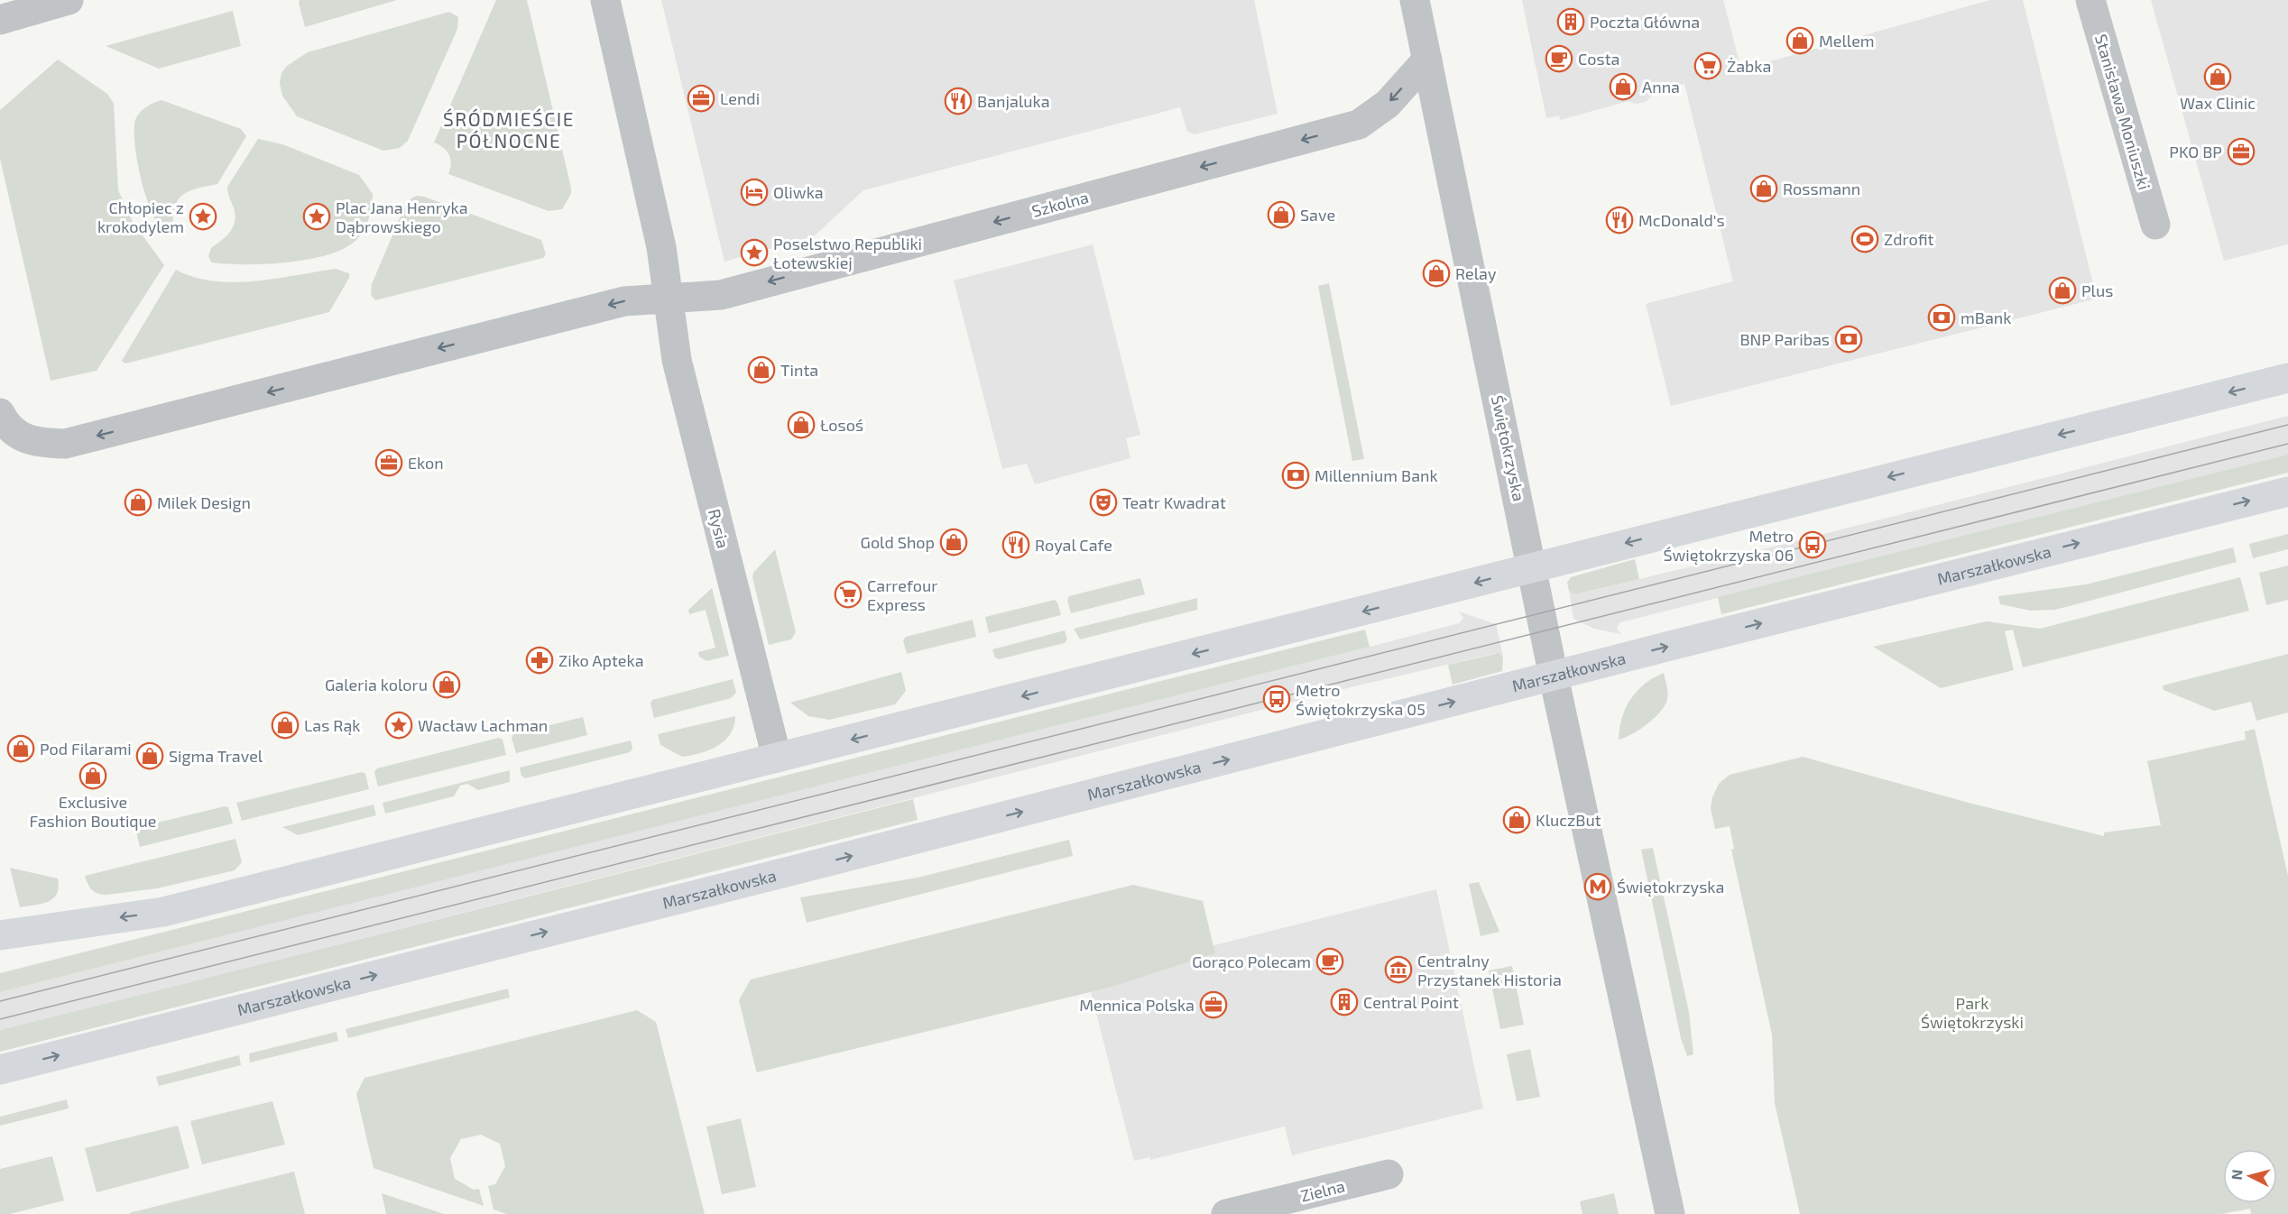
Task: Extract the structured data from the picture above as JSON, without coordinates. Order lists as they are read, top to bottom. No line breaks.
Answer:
{"streets":{"main road":["Marszałkowska"],"street":["Stanisława Moniuszki","Szkolna","Świętokrzyska","Rysia","Zielna"]},"crossings":[["Szkolna","Świętokrzyska"],["Szkolna","Rysia"],["Świętokrzyska","Marszałkowska"]],"one_way":["Szkolna"],"districts":["ŚRÓDMIEŚCIE PÓŁNOCNE"],"parks":["Park Świętokrzyski"],"places":{"building":["Poczta Główna","Central Point"],"shop":["Mellem","Wax Clinic","Anna","Rossmann","Save","Relay","Plus","Tinta","Łosoś","Milek Design","Gold Shop","Galeria koloru","Las Rąk","Pod Filarami","Sigma Travel","Exclusive Fashion Boutique","KluczBut"],"cafe":["Costa","Gorąco Polecam"],"supermarket":["Żabka","Carrefour Express"],"office":["Lendi","PKO BP","Ekon","Mennica Polska"],"restaurant":["Banjaluka","McDonald's","Royal Cafe"],"hotel":["Oliwka"],"place":["Chłopiec z krokodylem","Plac Jana Henryka Dąbrowskiego","Poselstwo Republiki Łotewskiej","Wacław Lachman"],"sports":["Zdrofit"],"bank":["mBank","BNP Paribas","Millennium Bank"],"theatre":["Teatr Kwadrat"],"bus stop":["Metro Świętokrzyska 06","Metro Świętokrzyska 05"],"pharmacy":["Ziko Apteka"],"metro station":["Świętokrzyska"],"museum":["Centralny Przystanek Historia"]},"north":"left"}
